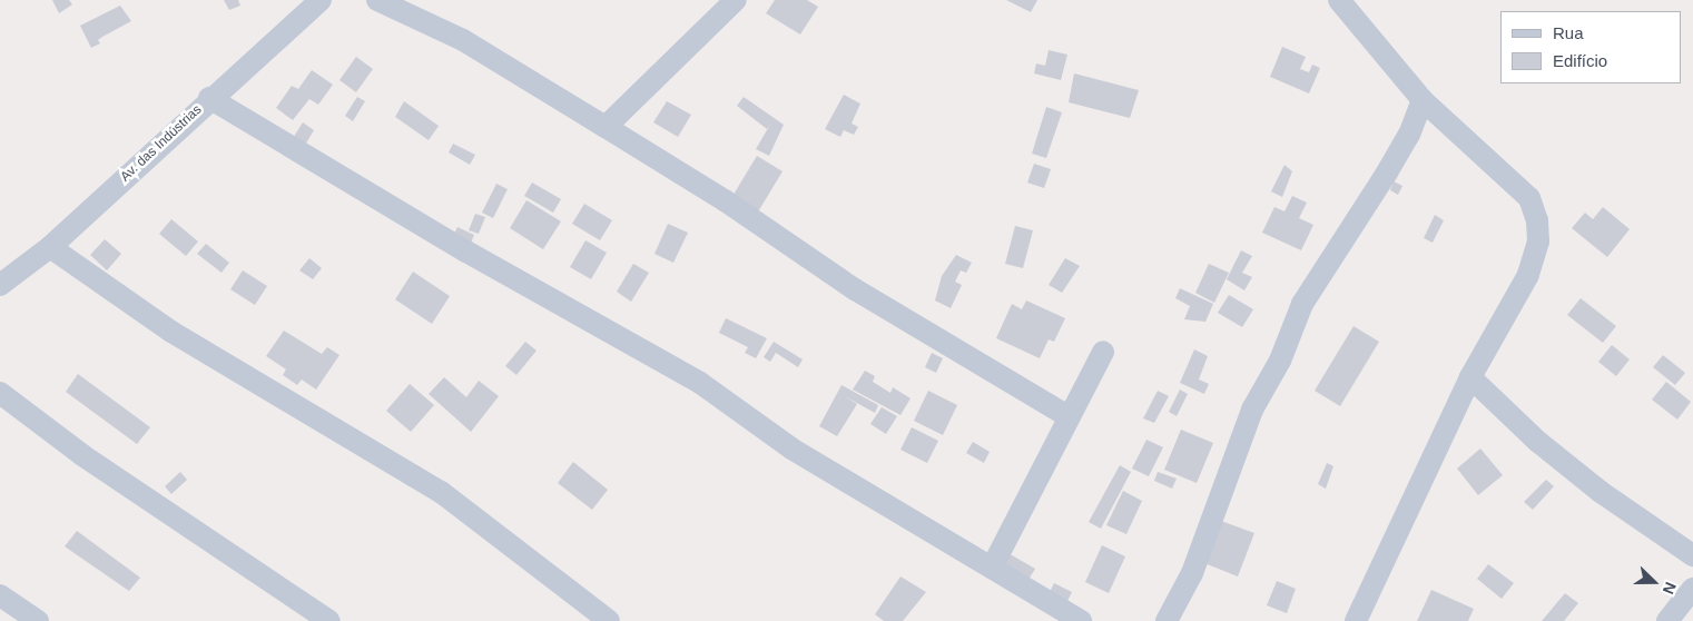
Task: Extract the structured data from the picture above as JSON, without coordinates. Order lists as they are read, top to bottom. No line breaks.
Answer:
{"streets":{"street":["Av. das Indústrias"]},"legend":["Rua","Edifício"],"north":"right"}
